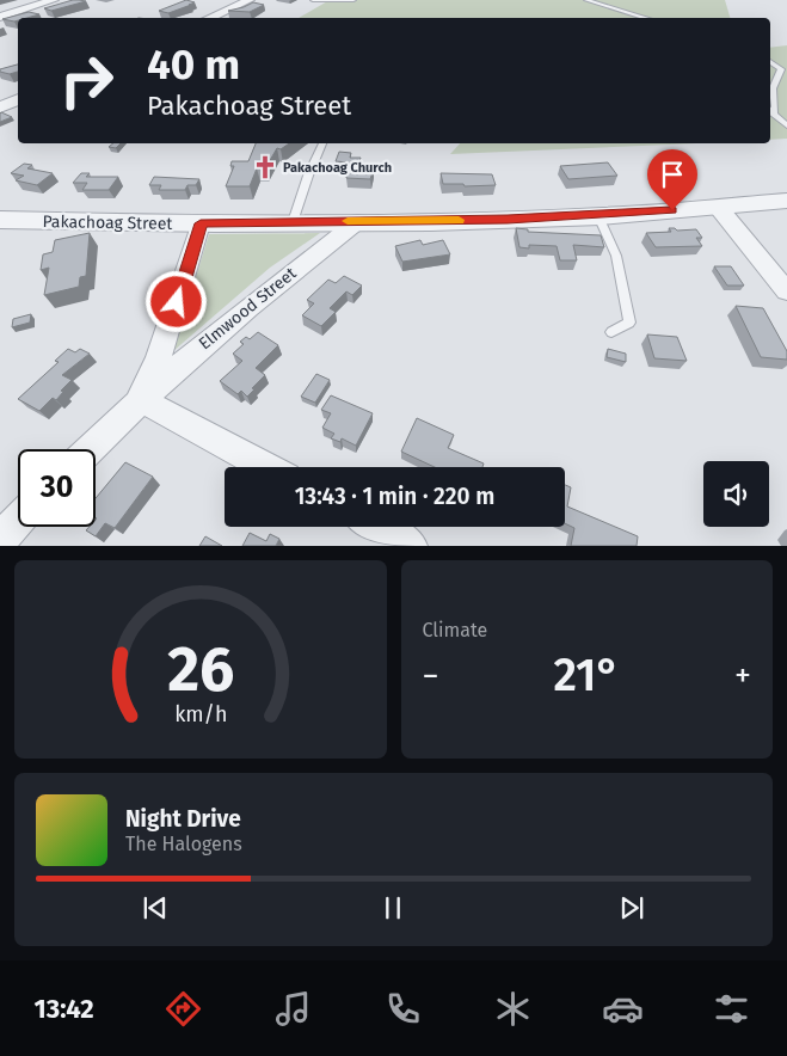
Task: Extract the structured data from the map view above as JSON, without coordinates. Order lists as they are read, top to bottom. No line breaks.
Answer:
{"streets":{"street":["Pakachoag Street","Elmwood Street"]},"crossings":[["Pakachoag Street","Elmwood Street"]],"places":{"church":["Pakachoag Church"]},"page":{"turn":["40 m","Pakachoag Street"],"limit":"30","trip":"13:43 · 1 min · 220 m","tile":"Climate","heat":["−","21°","+"],"song":["Night Drive","The Halogens"],"tabs":"13:42","gauge":["26","km/h"]}}
